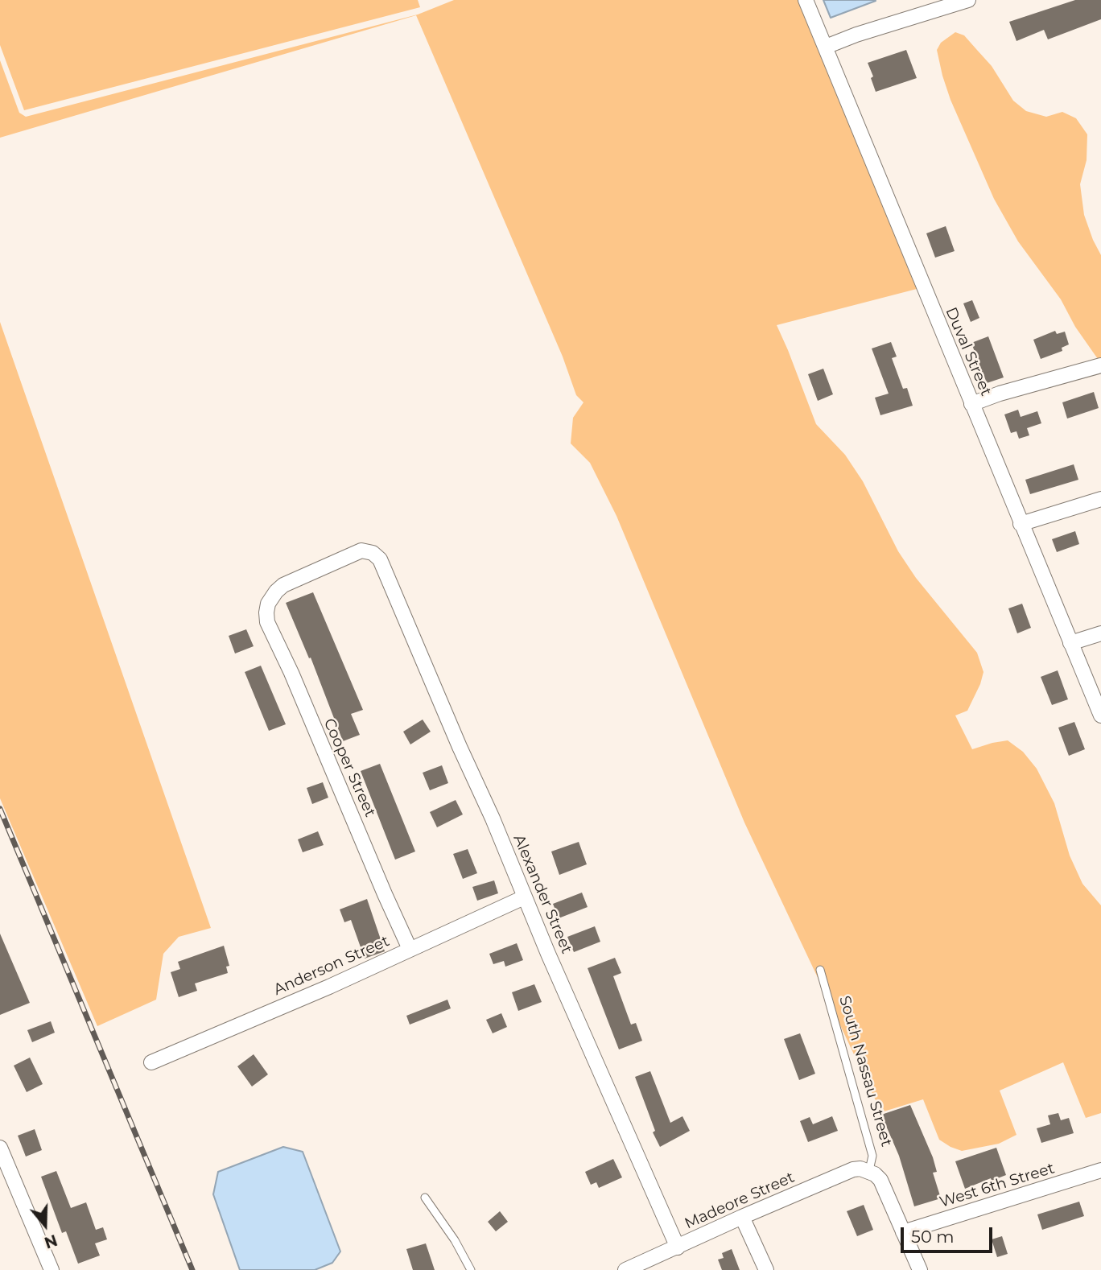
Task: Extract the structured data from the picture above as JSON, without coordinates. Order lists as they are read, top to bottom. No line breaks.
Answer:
{"streets":{"street":["Duval Street","Cooper Street","Alexander Street","Anderson Street","West 6th Street","Madeore Street"],"lane":["South Nassau Street"]},"crossings":[["Cooper Street","Alexander Street"],["Cooper Street","Anderson Street"],["Alexander Street","Anderson Street"],["Alexander Street","Madeore Street"],["South Nassau Street","Madeore Street"]],"scale_bar":"50 m","north":"bottom"}
